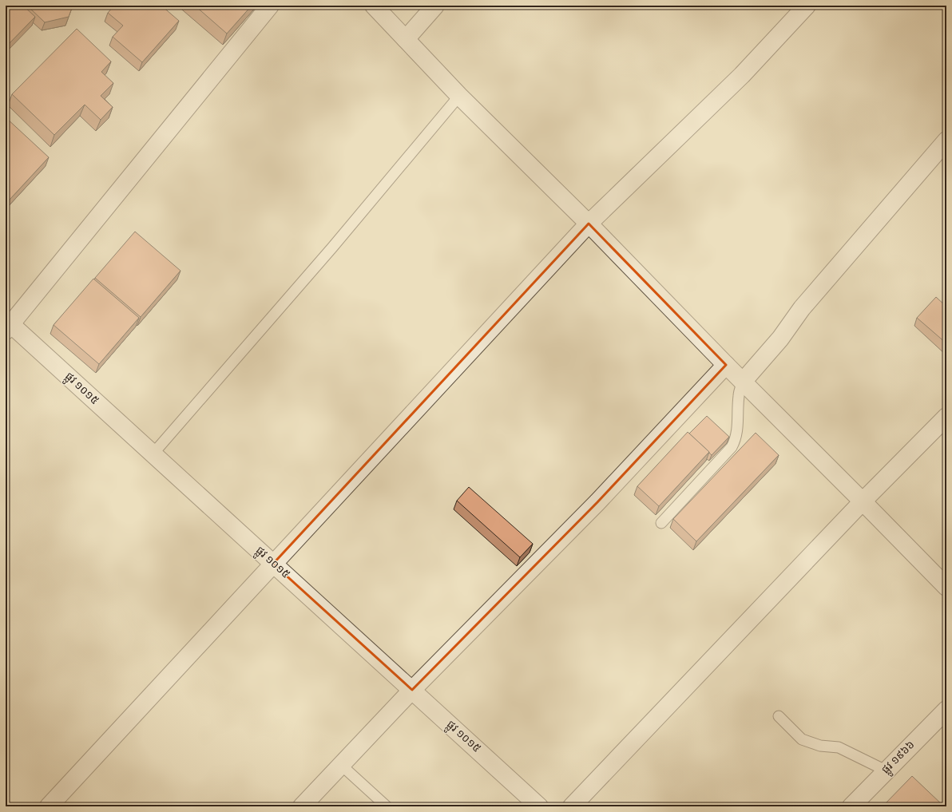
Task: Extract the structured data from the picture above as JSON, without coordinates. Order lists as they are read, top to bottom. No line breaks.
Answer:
{"streets":{"street":["ផ្លូវ ១០១៥","ផ្លូវ ១៩៦៦"]}}
